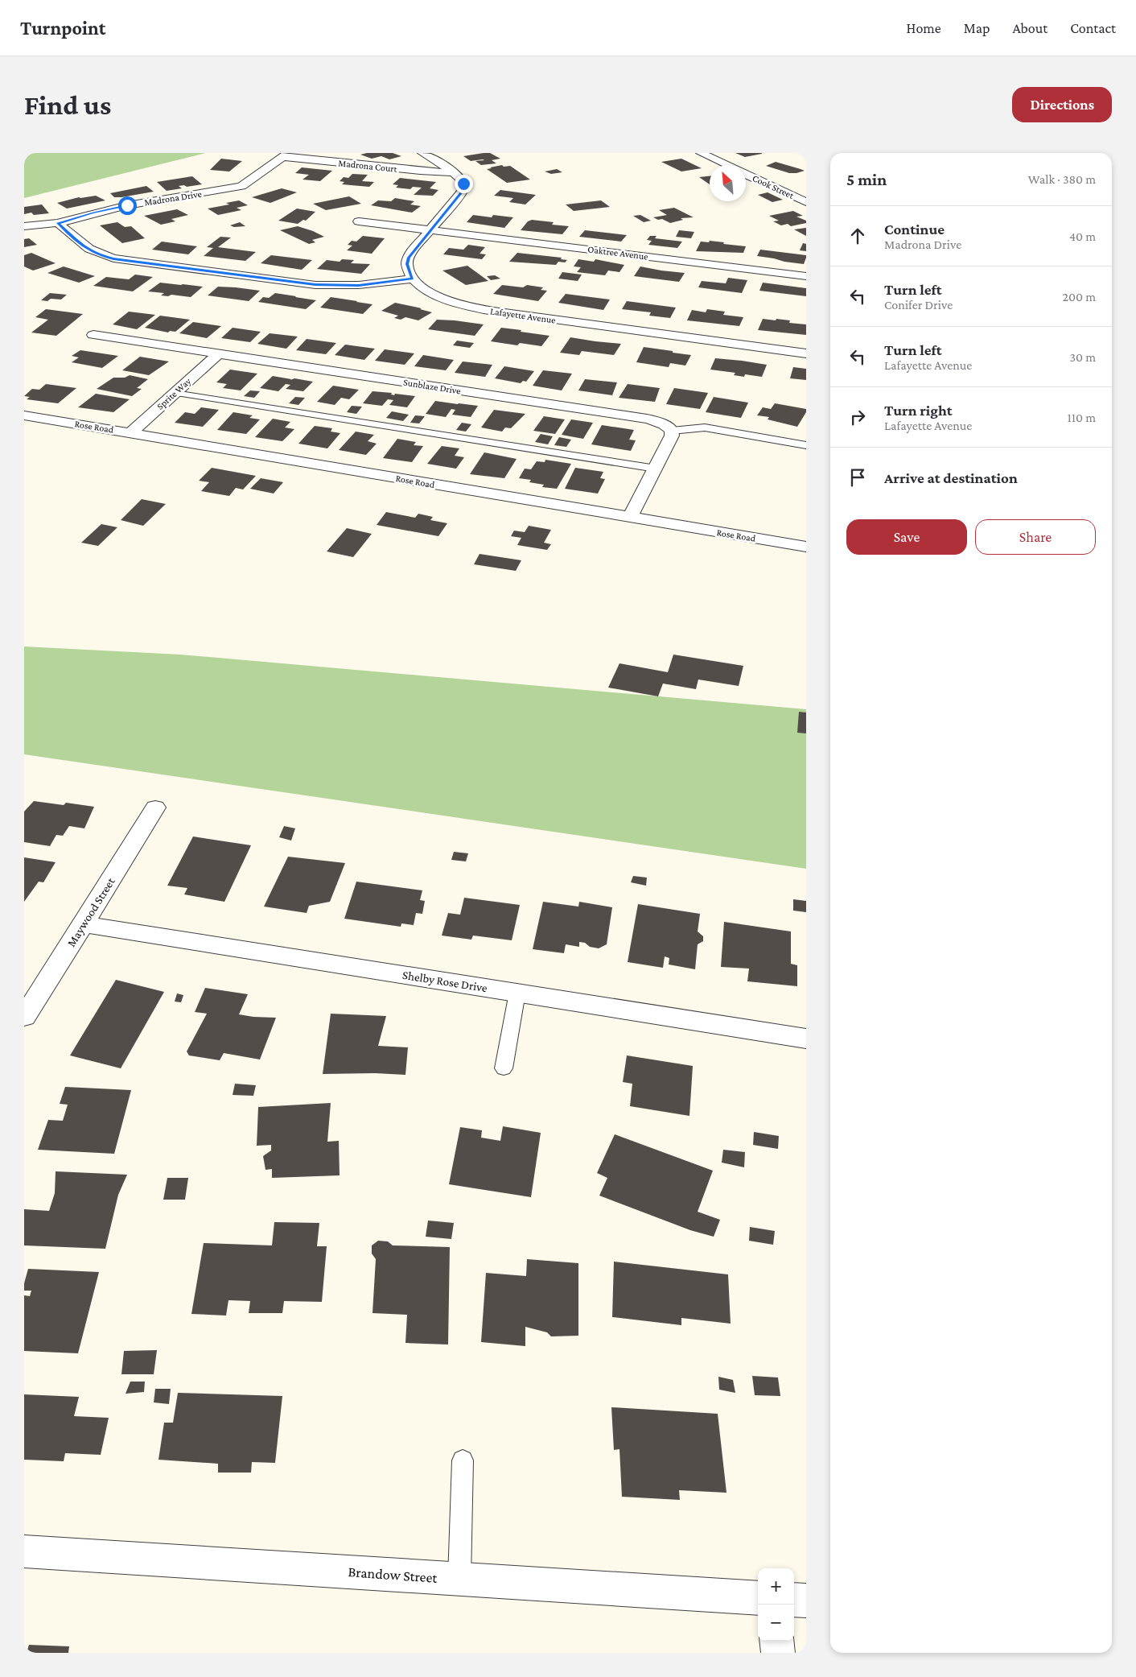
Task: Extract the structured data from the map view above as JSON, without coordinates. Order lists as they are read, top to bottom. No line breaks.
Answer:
{"streets":{"street":["Madrona Court","Cook Street","Madrona Drive","Oaktree Avenue","Lafayette Avenue","Sunblaze Drive","Sprite Way","Rose Road","Maywood Street","Shelby Rose Drive","Brandow Street"]},"crossings":[["Madrona Court","Madrona Drive"],["Sunblaze Drive","Sprite Way"],["Sprite Way","Rose Road"],["Maywood Street","Shelby Rose Drive"]],"north":"top left","page":{"header":"Turnpoint","nav":["Home","Map","About","Contact"],"buttons":["Directions",["Save","Share"]],"title":"Find us","heading":["5 min","Walk · 380 m"],"list":[["Continue","Madrona Drive","40 m"],["Turn left","Conifer Drive","200 m"],["Turn left","Lafayette Avenue","30 m"],["Turn right","Lafayette Avenue","110 m"],"Arrive at destination"],"map_buttons":["+","−"]}}
